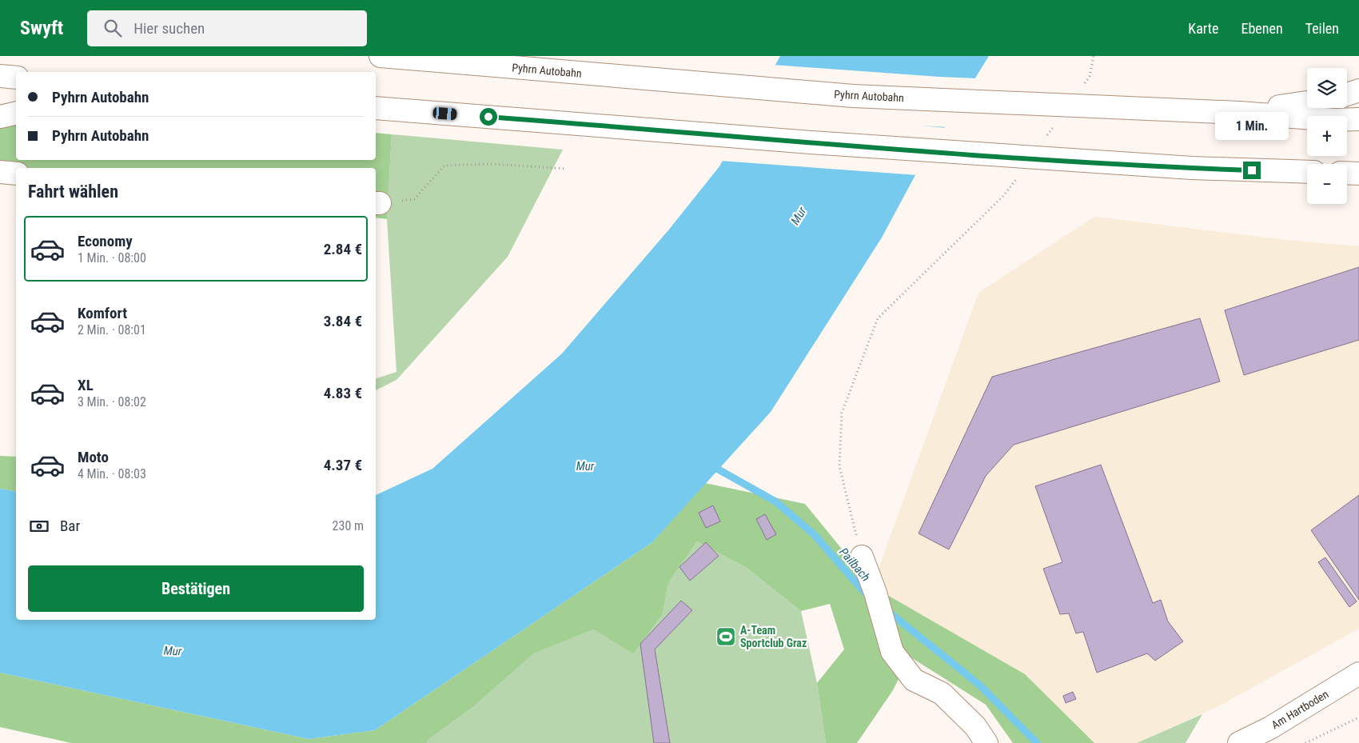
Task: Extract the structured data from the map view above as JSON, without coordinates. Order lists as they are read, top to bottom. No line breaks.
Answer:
{"streets":{"main road":["Pyhrn Autobahn","Am Hartboden"]},"water":["Mur","Pailbach"],"places":{"sports":["A-Team Sportclub Graz"]},"page":{"header":"Swyft","search":"Hier suchen","nav":["Karte","Ebenen","Teilen"],"map_buttons":["+","−"],"banner":["Pyhrn Autobahn","Pyhrn Autobahn"],"bubble":"1 Min.","heading":"Fahrt wählen","list":[{"name":"Economy","note":"1 Min. · 08:00","value":"2.84 €"},{"name":"Komfort","note":"2 Min. · 08:01","value":"3.84 €"},{"name":"XL","note":"3 Min. · 08:02","value":"4.83 €"},{"name":"Moto","note":"4 Min. · 08:03","value":"4.37 €"}],"pay":["Bar","230 m"],"buttons":"Bestätigen"}}
